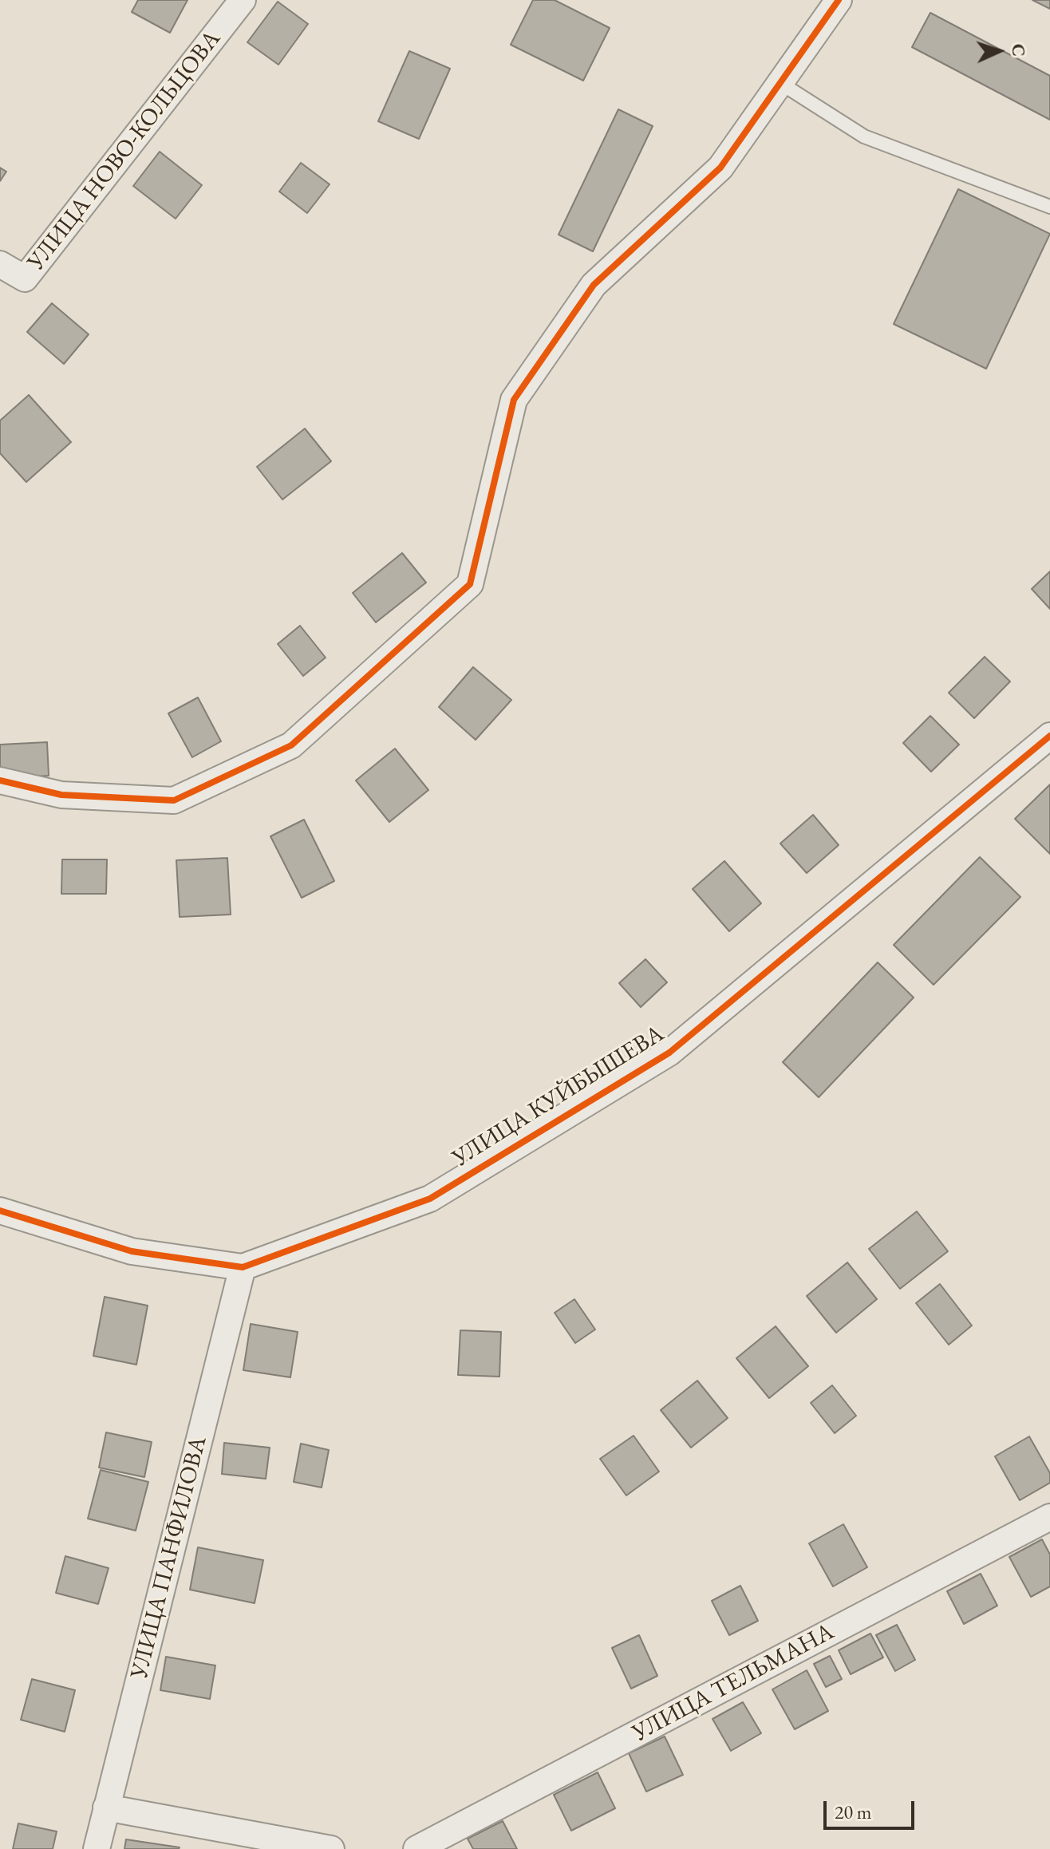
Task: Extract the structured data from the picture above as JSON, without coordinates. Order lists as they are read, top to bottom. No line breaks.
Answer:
{"streets":{"street":["УЛИЦА НОВО-КОЛЬЦОВА","УЛИЦА КУЙБЫШЕВА","УЛИЦА ПАНФИЛОВА","УЛИЦА ТЕЛЬМАНА"]},"crossings":[["УЛИЦА КУЙБЫШЕВА","УЛИЦА ПАНФИЛОВА"]],"scale_bar":"20 m","north":"right"}
